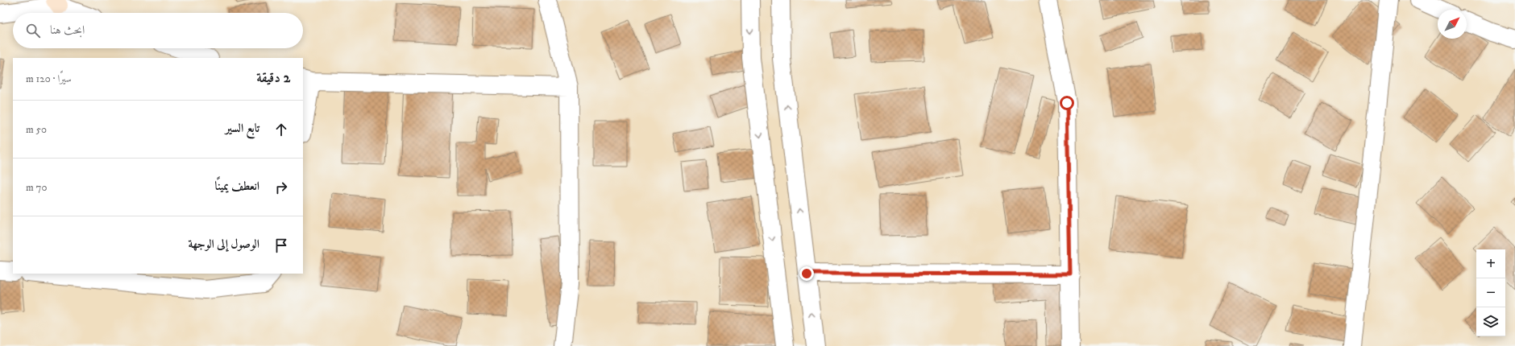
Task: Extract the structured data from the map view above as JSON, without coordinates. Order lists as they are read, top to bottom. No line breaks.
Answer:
{"north":"top right","page":{"search":"ابحث هنا","heading":["2 دقيقة","سيرًا · 120 m"],"list":[["تابع السير","50 m"],["انعطف يمينًا","70 m"],"الوصول إلى الوجهة"],"map_buttons":["+","−"]}}
